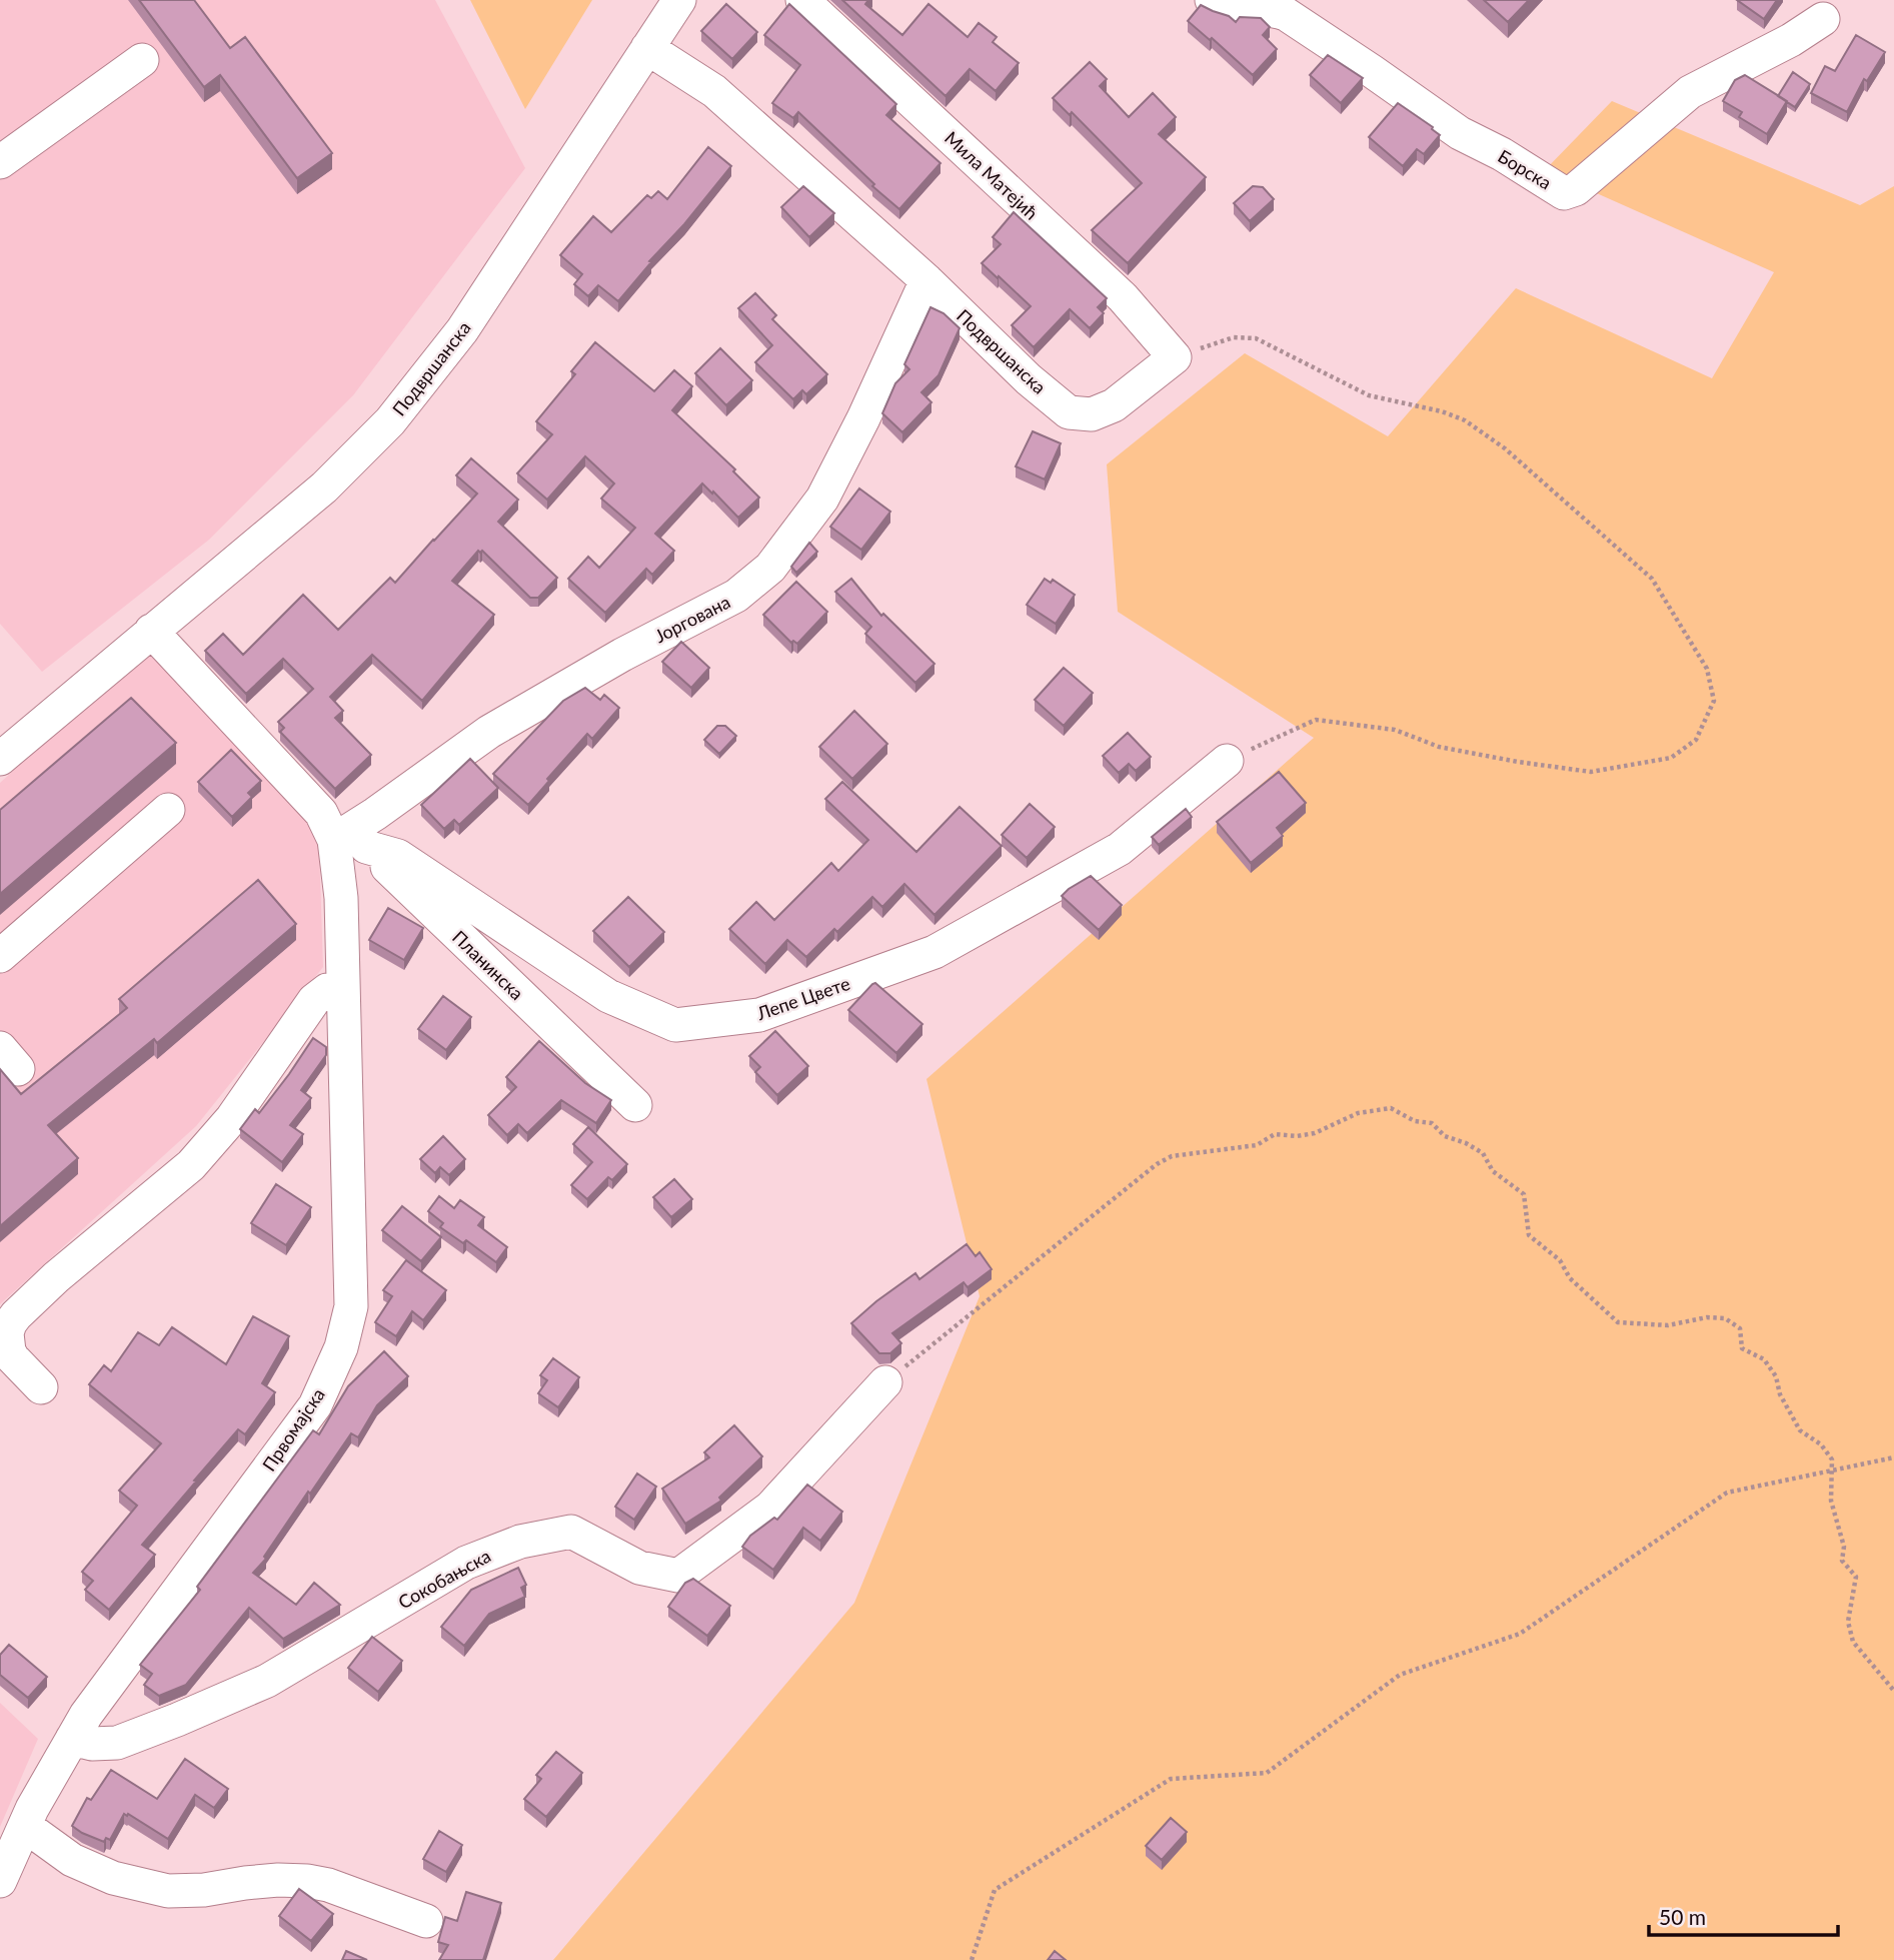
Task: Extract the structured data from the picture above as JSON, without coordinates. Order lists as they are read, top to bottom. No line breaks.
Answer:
{"streets":{"street":["Борска","Мила Матејић","Подвршанска","Јоргована","Планинска","Лепе Цвете","Првомајска","Сокобањска"]},"crossings":[["Мила Матејић","Подвршанска"],["Подвршанска","Јоргована"],["Јоргована","Првомајска"],["Планинска","Лепе Цвете"],["Првомајска","Сокобањска"]],"scale_bar":"50 m"}
